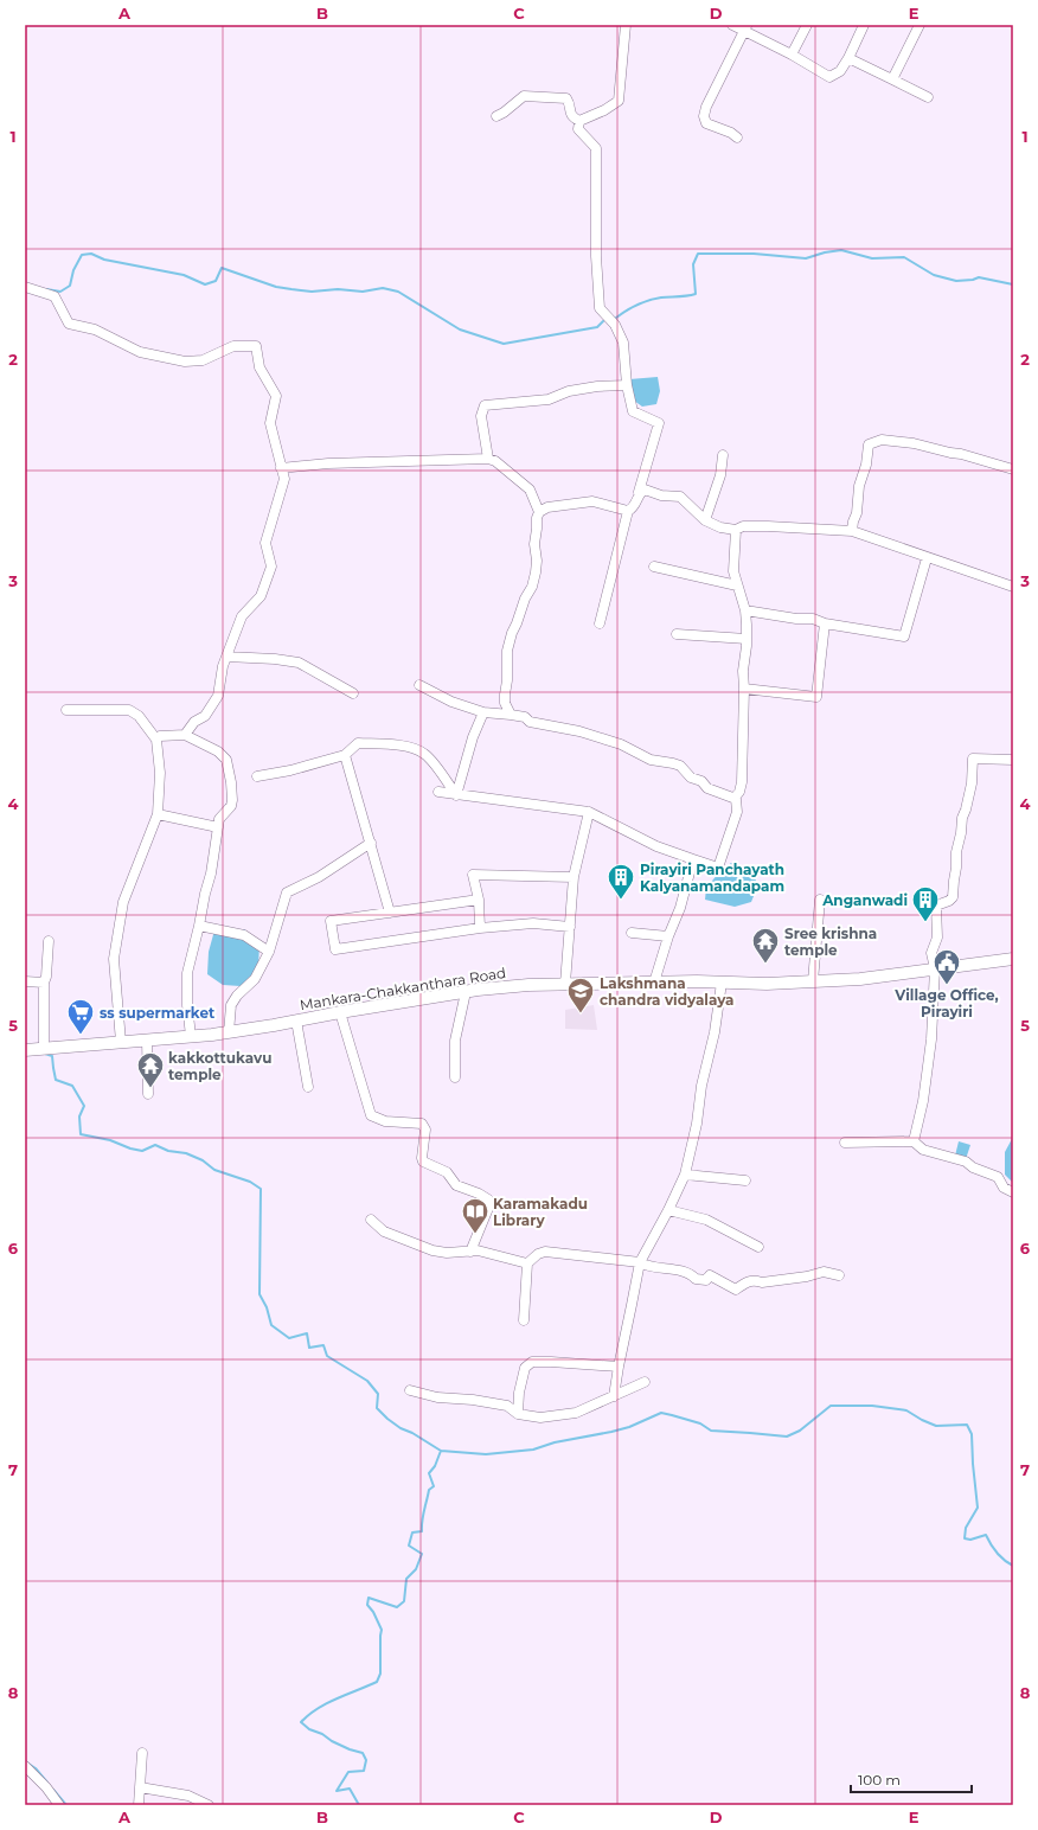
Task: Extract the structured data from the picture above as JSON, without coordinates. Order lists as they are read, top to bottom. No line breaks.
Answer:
{"streets":{"main road":["Mankara-Chakkanthara Road"]},"places":{"building":["Pirayiri Panchayath Kalyanamandapam","Anganwadi"],"temple":["Sree krishna temple","kakkottukavu temple"],"public building":["Village Office, Pirayiri"],"school or university":["Lakshmana chandra vidyalaya"],"supermarket":["ss supermarket"],"library":["Karamakadu Library"]},"scale_bar":"100 m","grid":{"columns":["A","B","C","D","E"],"rows":["1","2","3","4","5","6","7","8"]}}
